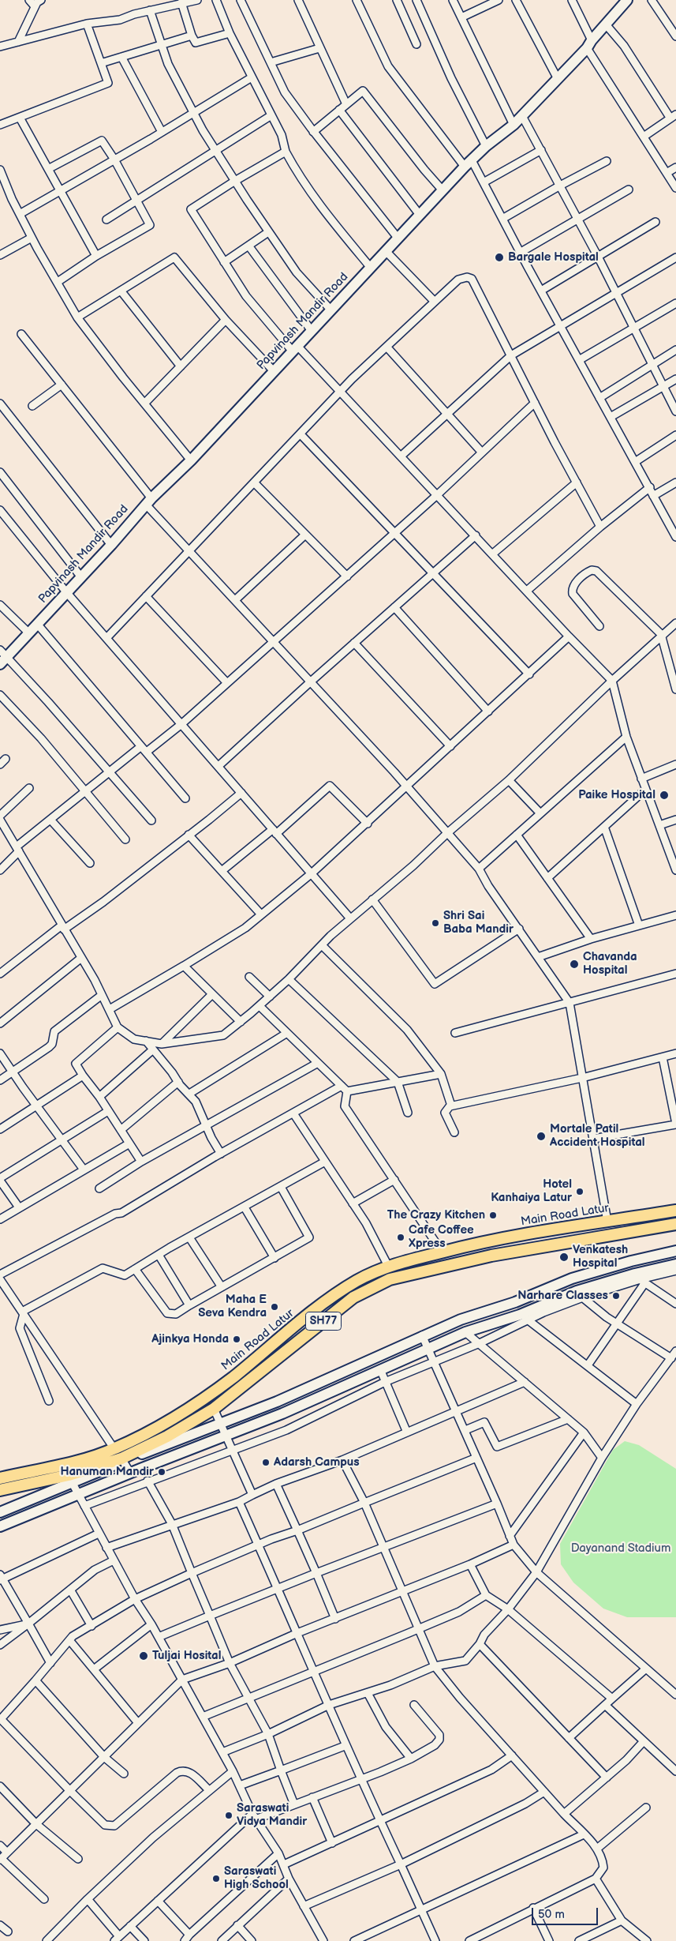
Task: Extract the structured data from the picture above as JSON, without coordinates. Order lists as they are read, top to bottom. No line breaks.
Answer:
{"streets":{"main road":["Main Road Latur","SH77"],"street":["Papvinash Mandir Road"]},"parks":["Dayanand Stadium"],"places":["Bargale Hospital","Paike Hospital","Shri Sai Baba Mandir","Chavanda Hospital","Mortale Patil Accident Hospital","Hotel Kanhaiya Latur","The Crazy Kitchen","Cafe Coffee Xpress","Venkatesh Hospital","Narhare Classes","Maha E Seva Kendra","Ajinkya Honda","Adarsh Campus","Hanuman Mandir","Tuljai Hosital","Saraswati Vidya Mandir","Saraswati High School"],"scale_bar":"50 m"}
